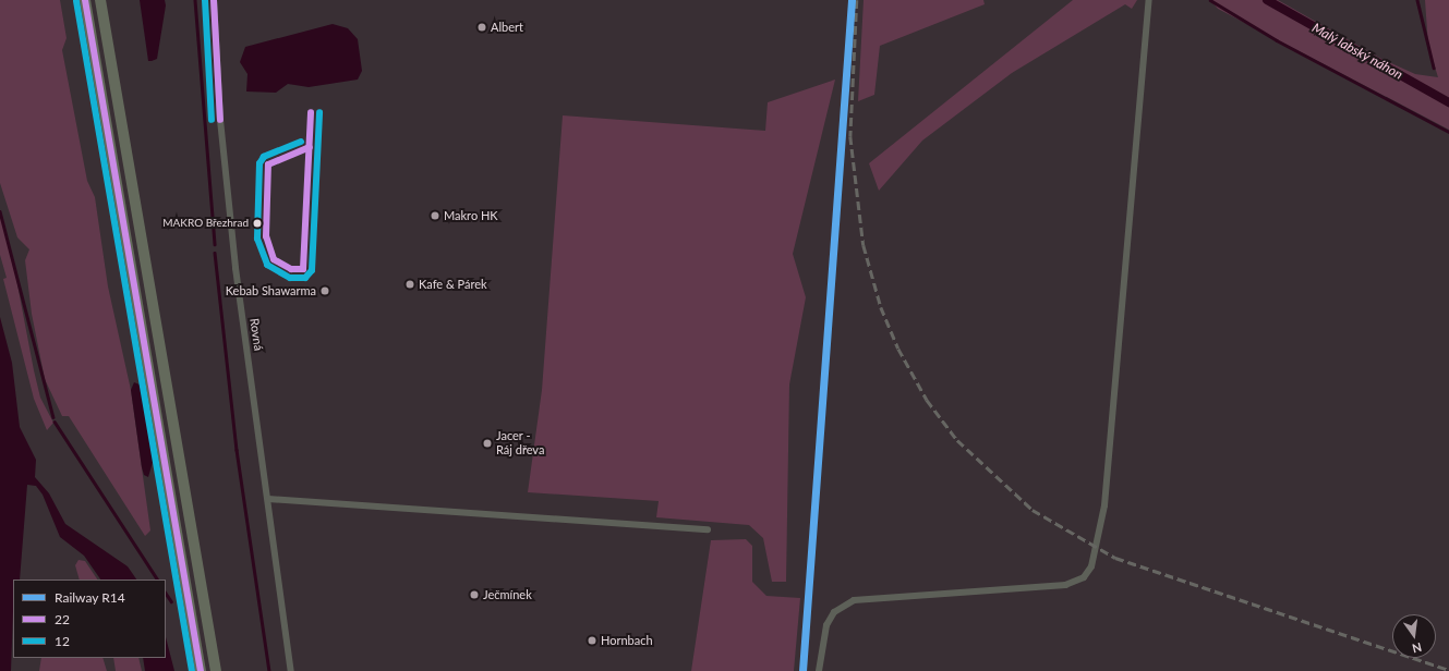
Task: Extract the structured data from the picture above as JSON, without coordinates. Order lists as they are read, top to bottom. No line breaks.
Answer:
{"streets":{"street":["Rovná"]},"water":["Malý labský náhon"],"places":["Albert","Makro HK","MAKRO Březhrad","Kafe & Párek","Kebab Shawarma","Jacer - Ráj dřeva","Ječmínek","Hornbach"],"lines":["rail line R14","transit line 22","transit line 12"],"legend":["Railway R14","22","12"],"north":"bottom"}
